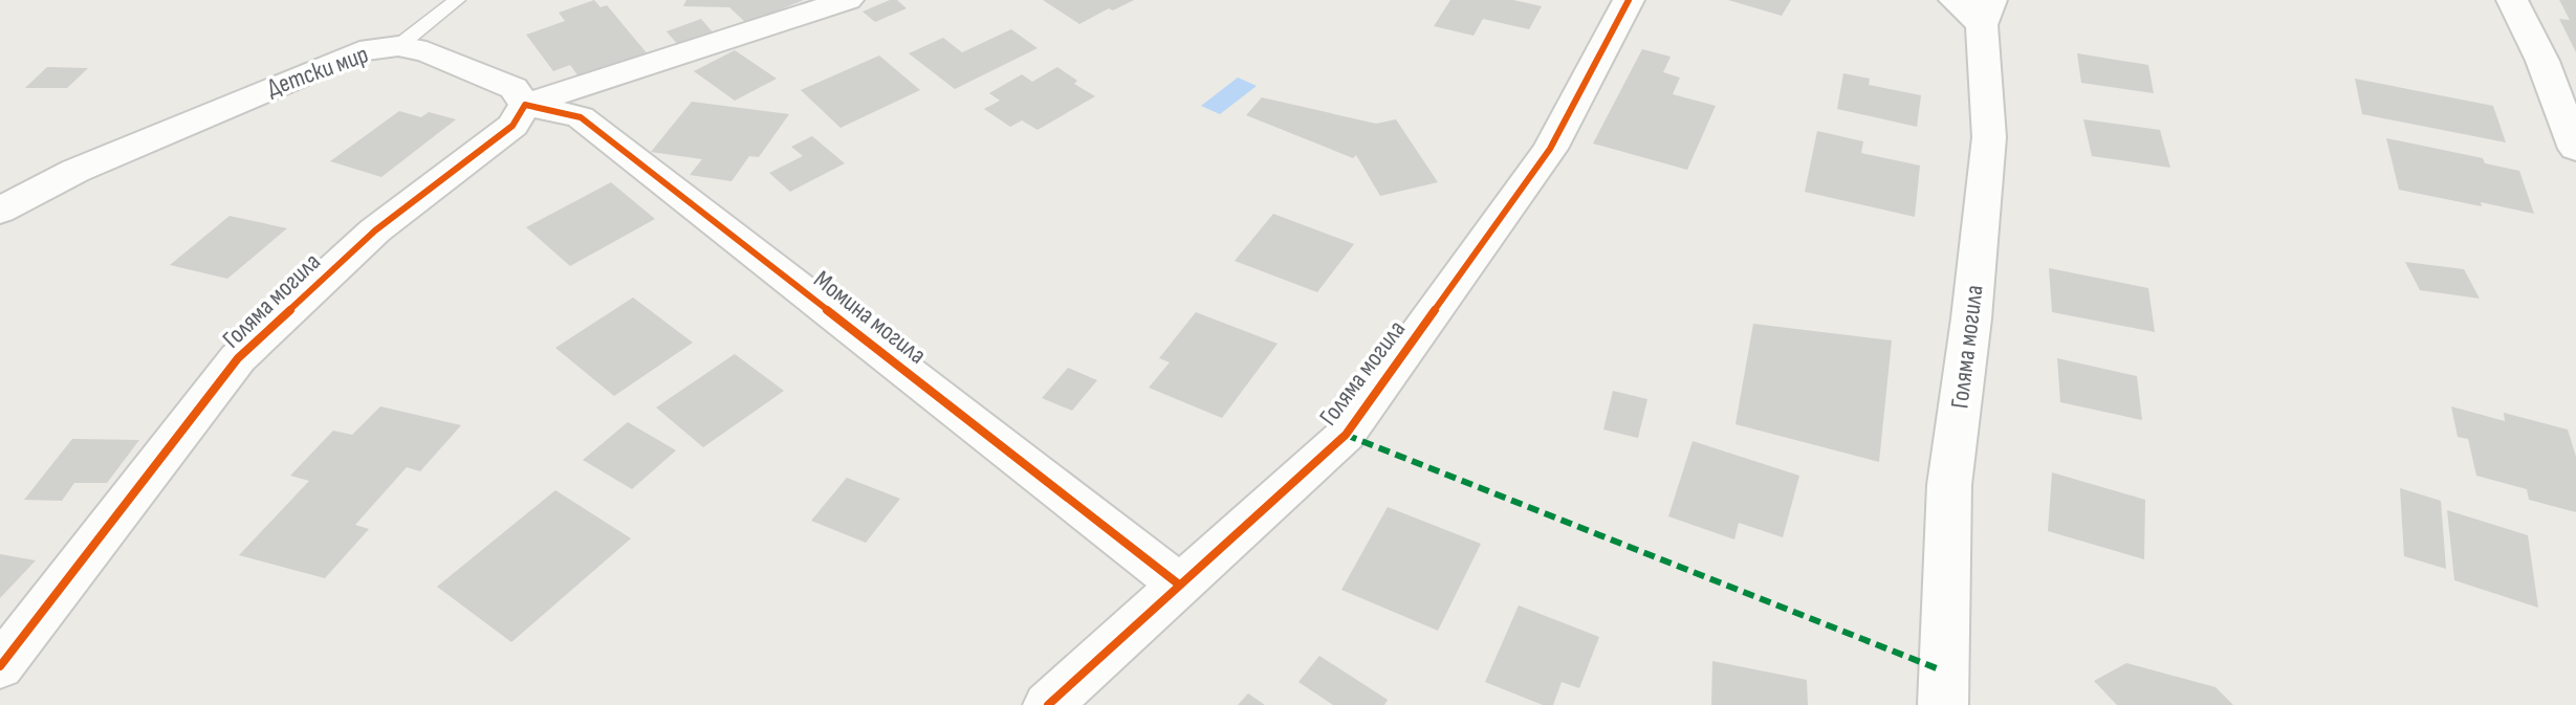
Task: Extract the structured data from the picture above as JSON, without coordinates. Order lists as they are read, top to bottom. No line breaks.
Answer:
{"streets":{"street":["Детски мир","Голяма могила","Момина могила"]},"crossings":[["Детски мир","Голяма могила"],["Детски мир","Момина могила"],["Голяма могила","Момина могила"]]}
